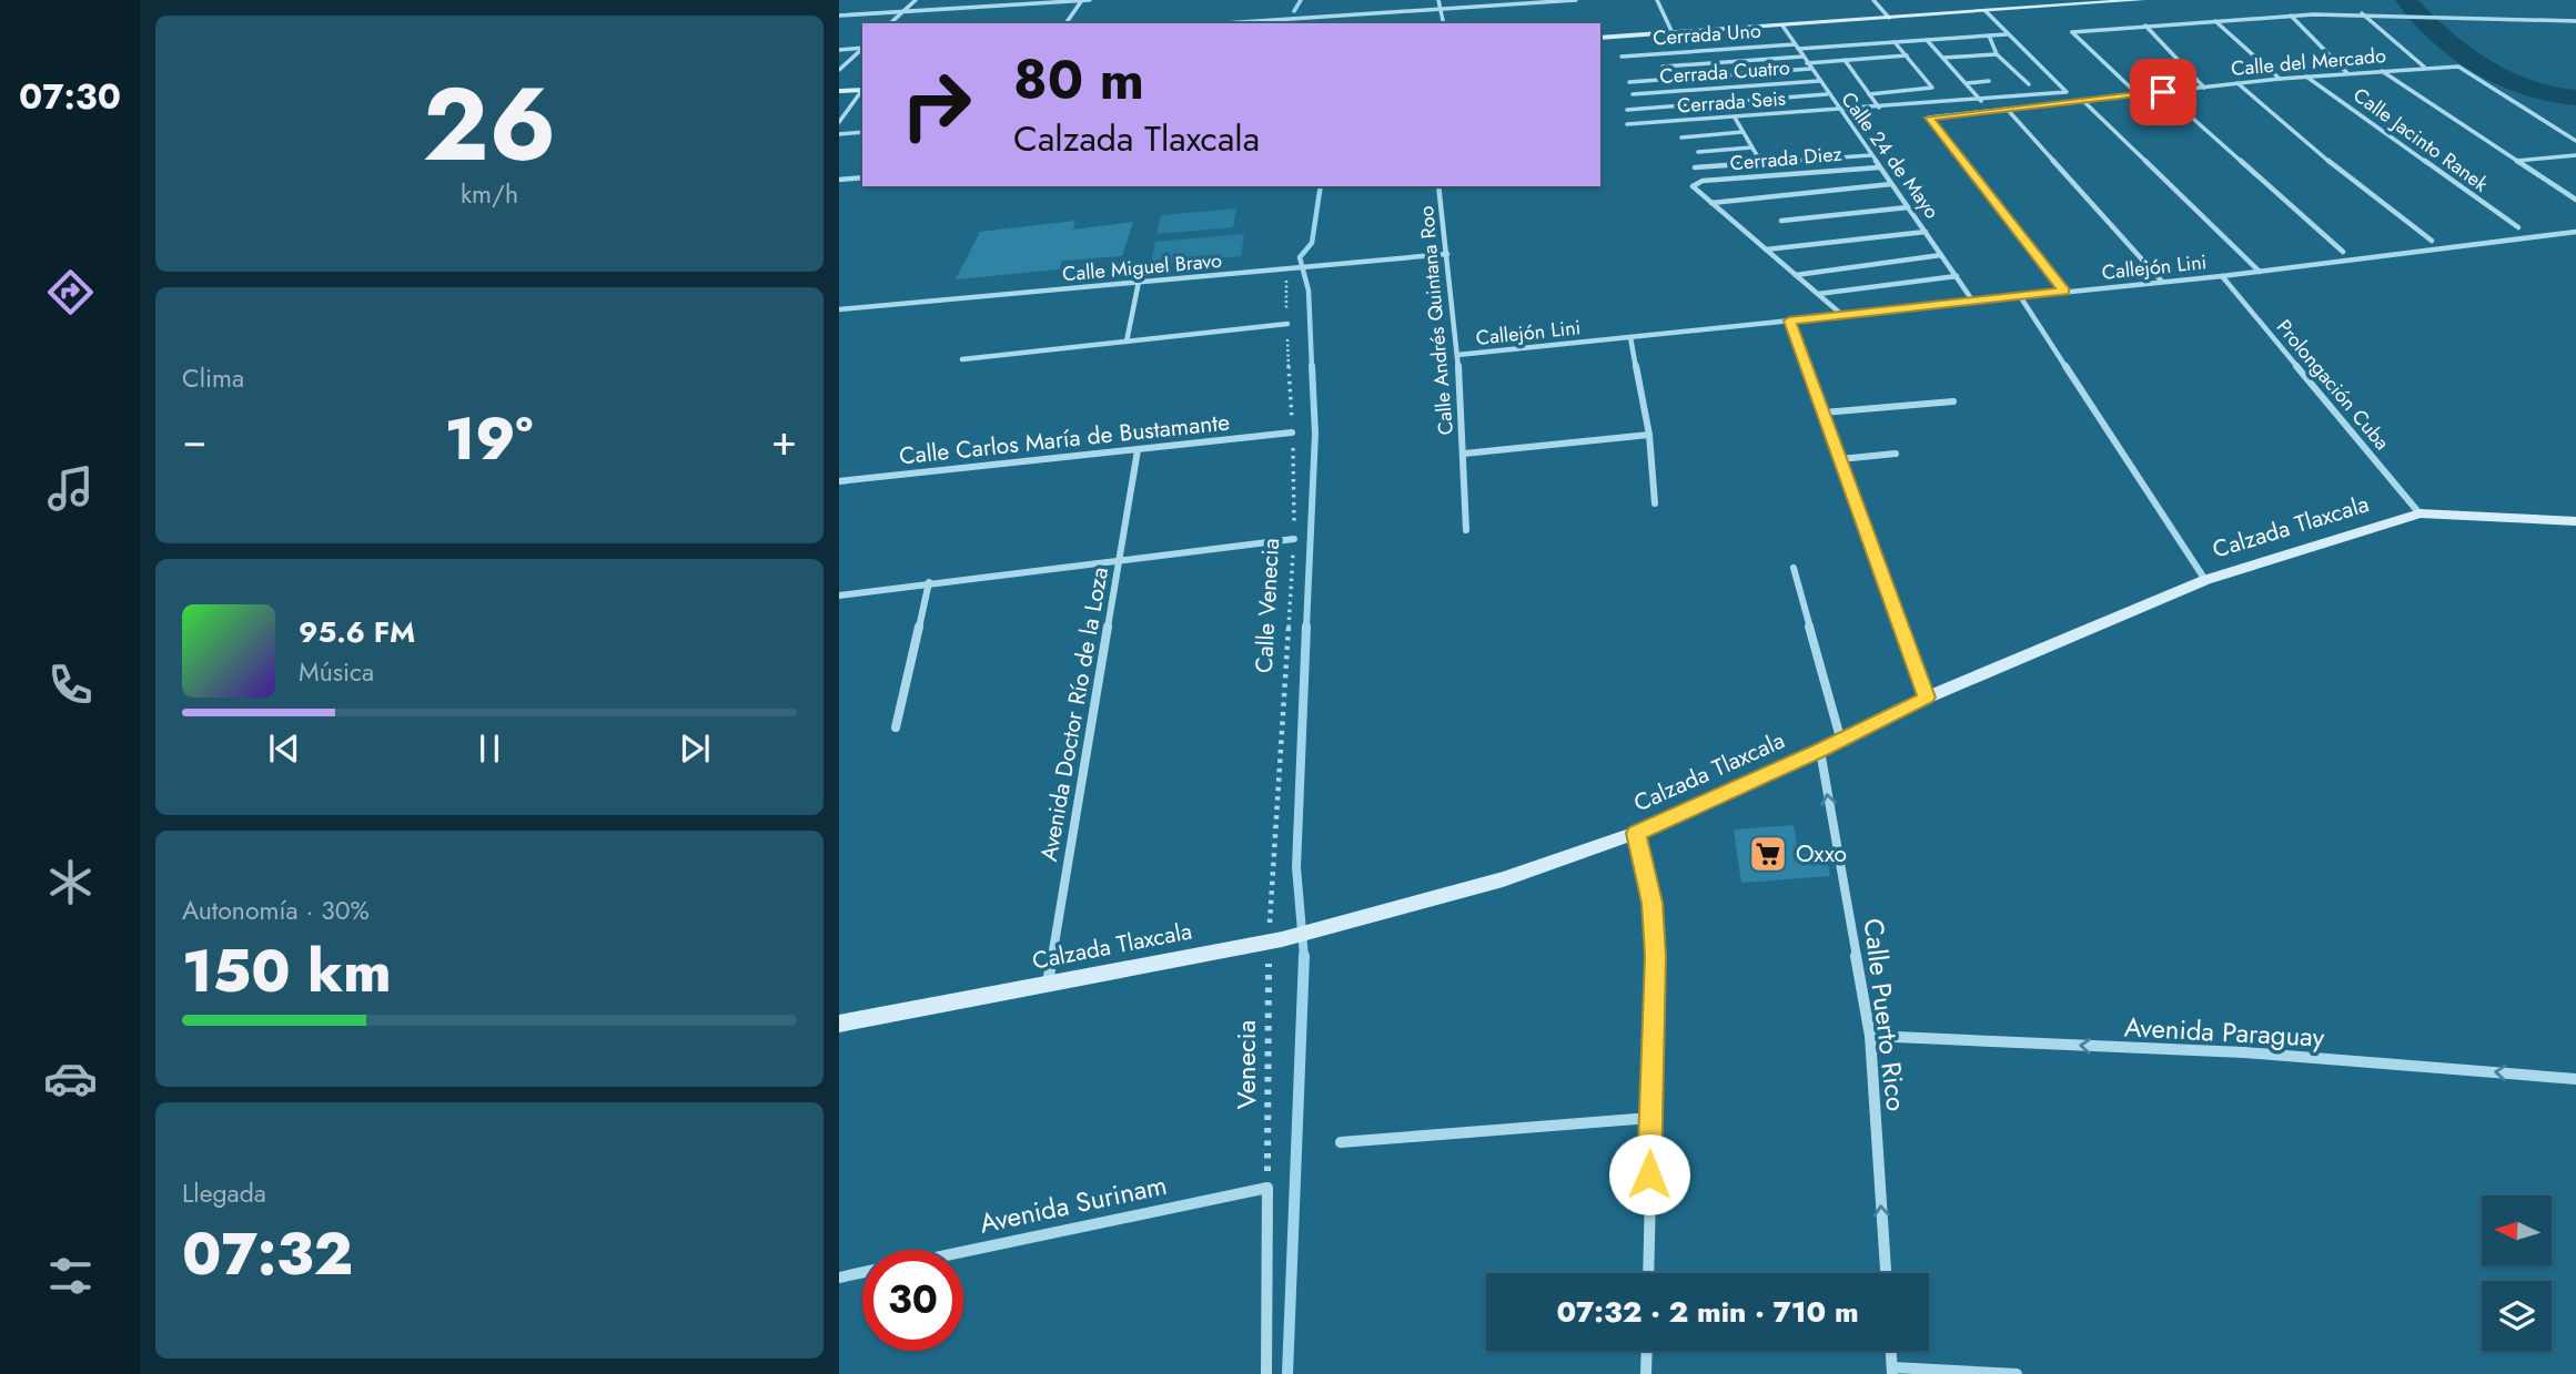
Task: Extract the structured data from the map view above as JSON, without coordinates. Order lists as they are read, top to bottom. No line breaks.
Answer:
{"streets":{"main road":["Calzada Tlaxcala"],"street":["Cerrada Uno","Calle del Mercado","Cerrada Cuatro","Cerrada Seis","Calle Jacinto Ranek","Calle 24 de Mayo","Cerrada Diez","Calle Miguel Bravo","Callejón Lini","Calle Andrés Quintana Roo","Prolongación Cuba","Calle Carlos María de Bustamante","Avenida Doctor Río de la Loza","Calle Puerto Rico","Avenida Paraguay","Avenida Surinam"],"path":["Calle Venecia","Venecia"]},"crossings":[["Cerrada Uno","Calle 24 de Mayo"],["Calle del Mercado","Calle Jacinto Ranek"],["Calle del Mercado","Callejón Lini"],["Cerrada Cuatro","Calle 24 de Mayo"],["Cerrada Seis","Calle 24 de Mayo"],["Calle 24 de Mayo","Cerrada Diez"],["Calle 24 de Mayo","Callejón Lini"],["Calle Miguel Bravo","Calle Andrés Quintana Roo"],["Calle Miguel Bravo","Calle Venecia"],["Callejón Lini","Calle Andrés Quintana Roo"],["Callejón Lini","Prolongación Cuba"],["Prolongación Cuba","Calzada Tlaxcala"],["Calle Carlos María de Bustamante","Calle Venecia"],["Calle Carlos María de Bustamante","Avenida Doctor Río de la Loza"],["Calzada Tlaxcala","Calle Venecia"],["Calzada Tlaxcala","Avenida Doctor Río de la Loza"],["Calzada Tlaxcala","Calle Puerto Rico"],["Calzada Tlaxcala","Venecia"],["Calle Venecia","Venecia"],["Calle Puerto Rico","Avenida Paraguay"],["Venecia","Avenida Surinam"]],"one_way":["Calle Puerto Rico","Avenida Paraguay"],"places":{"supermarket":["Oxxo"]},"north":"left","page":{"tabs":"07:30","tile":[["26","km/h"],"Clima",["Autonomía · 30%","150 km"],["Llegada","07:32"]],"turn":["80 m","Calzada Tlaxcala"],"heat":["−","19°","+"],"song":["95.6 FM","Música"],"limit":"30","trip":"07:32 · 2 min · 710 m"}}
